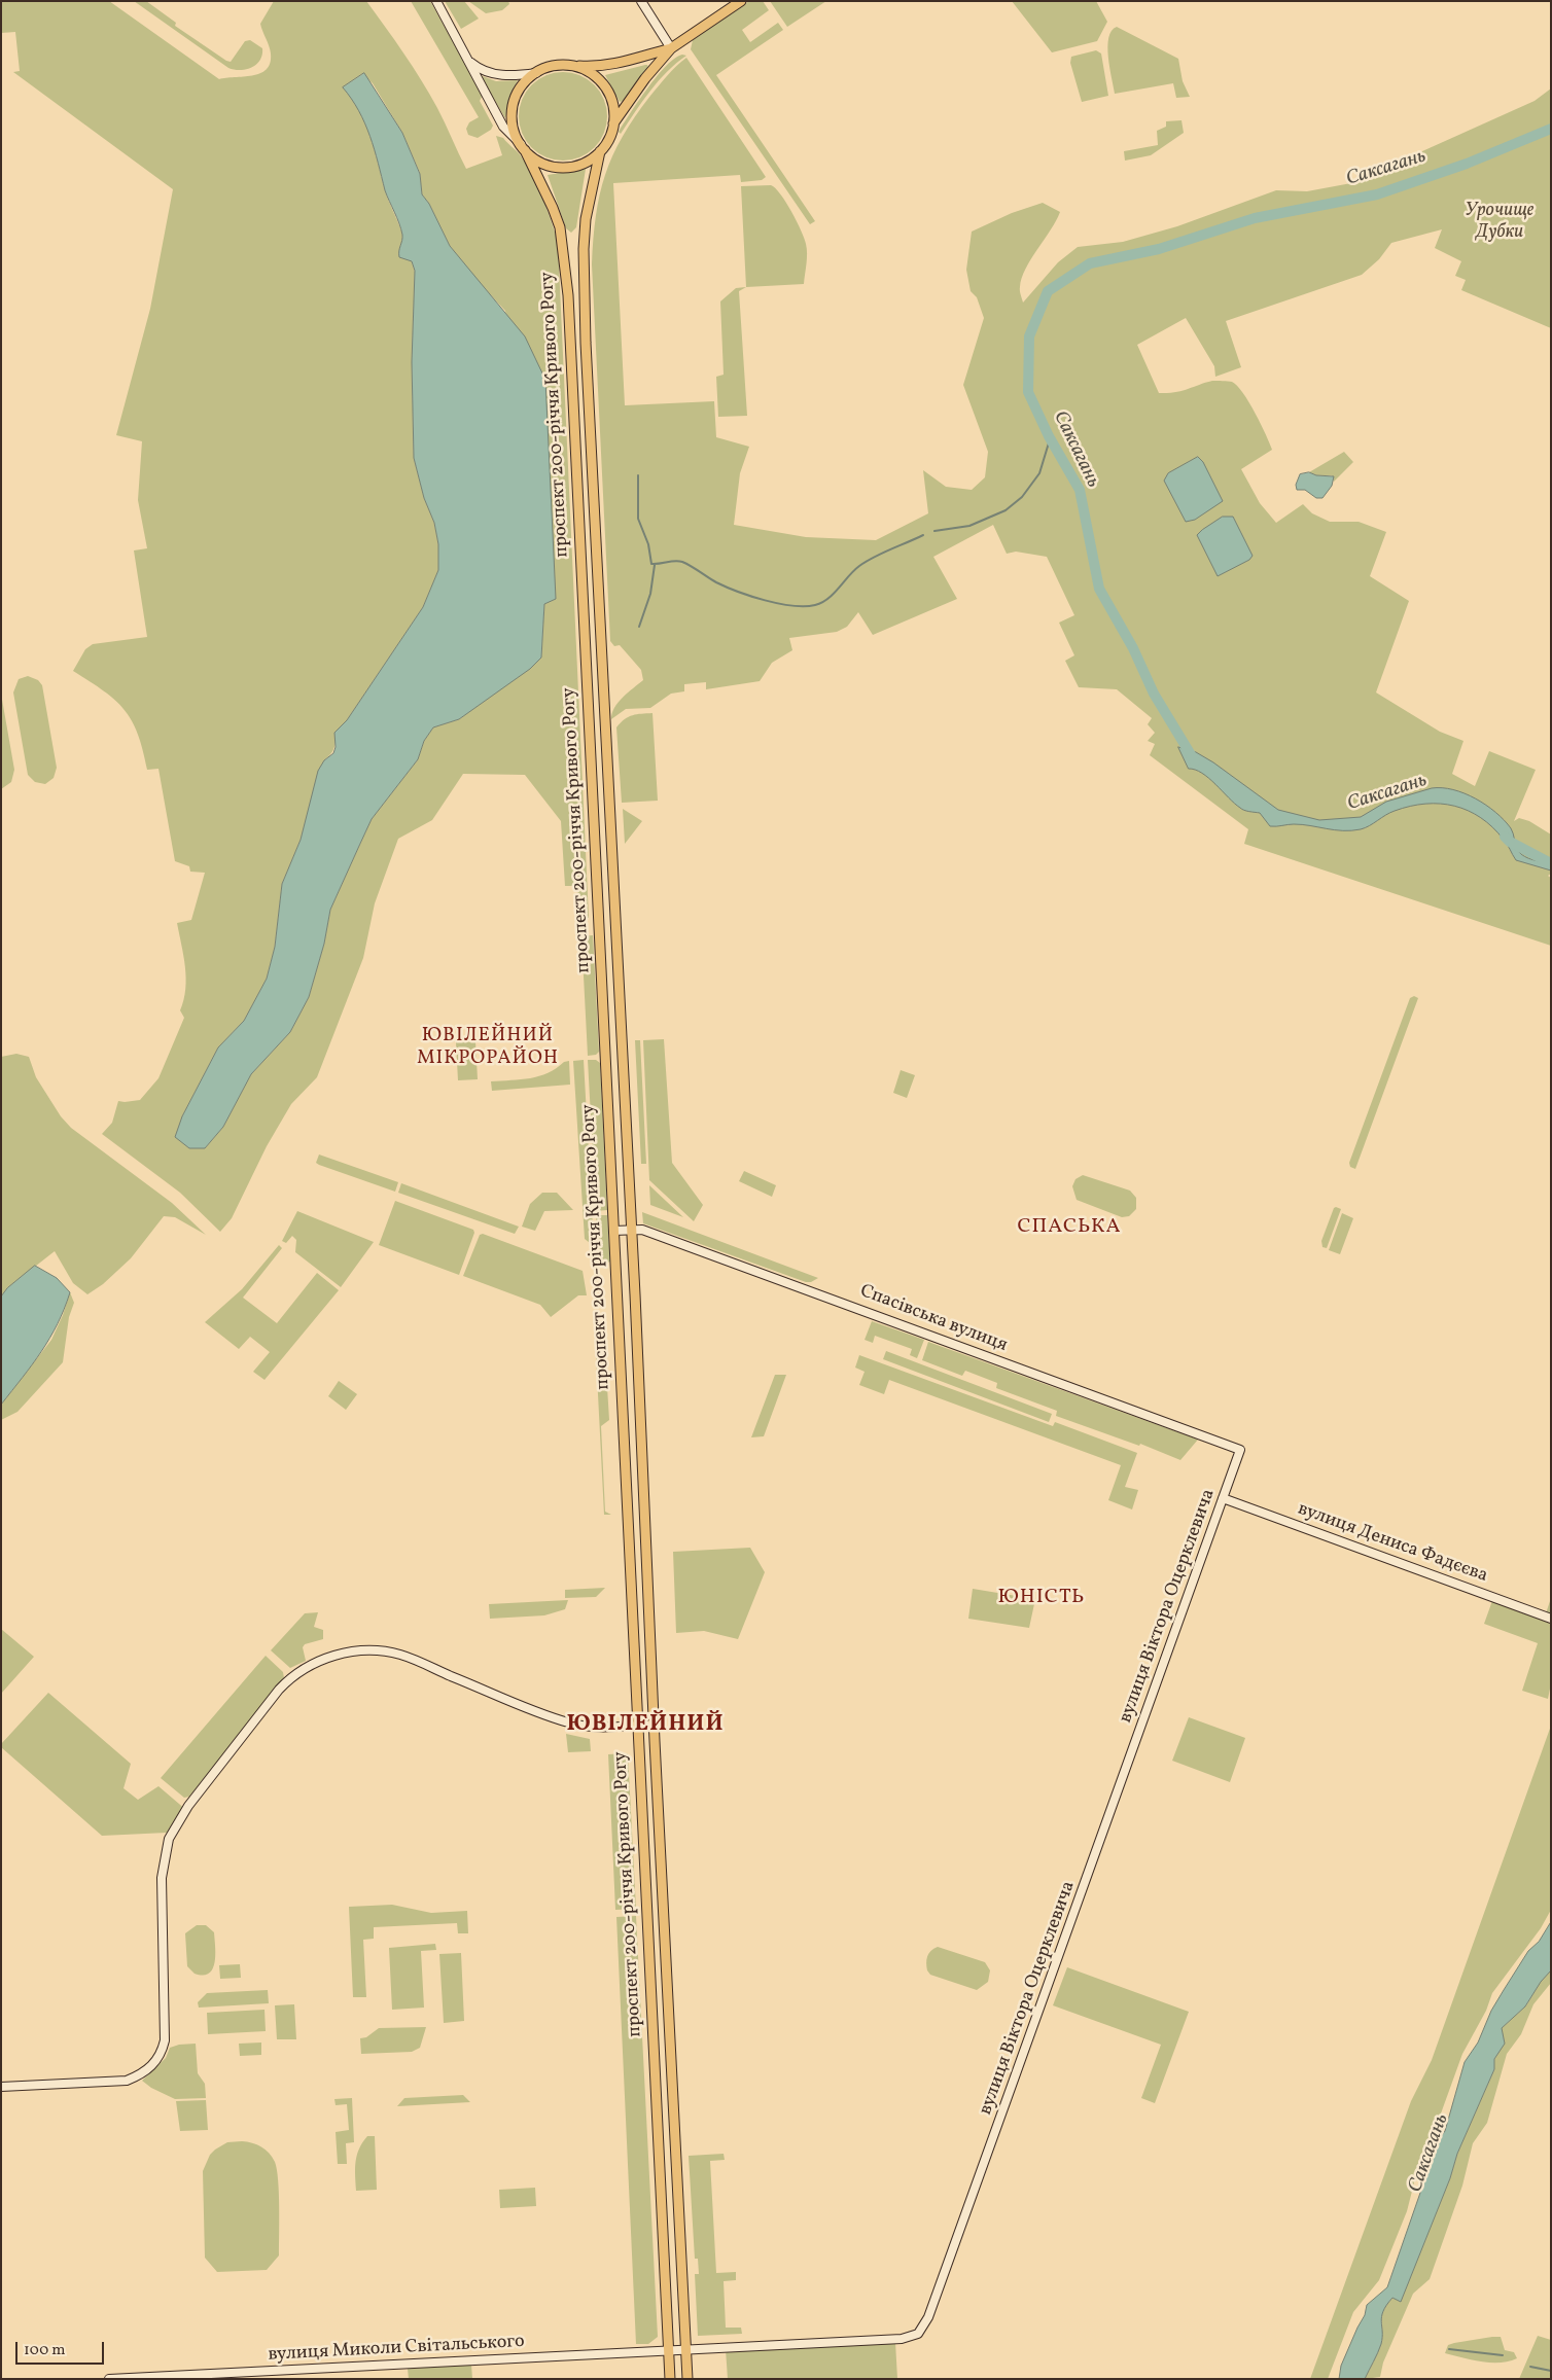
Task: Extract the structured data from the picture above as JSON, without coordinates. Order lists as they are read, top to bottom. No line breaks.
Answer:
{"streets":{"main road":["проспект 200-річчя Кривого Рогу"],"street":["Спасівська вулиця","вулиця Дениса Фадєєва","вулиця Віктора Оцерклевича","вулиця Миколи Світальського"]},"crossings":[["проспект 200-річчя Кривого Рогу","Спасівська вулиця"],["проспект 200-річчя Кривого Рогу","вулиця Віктора Оцерклевича"],["проспект 200-річчя Кривого Рогу","вулиця Миколи Світальського"],["Спасівська вулиця","вулиця Віктора Оцерклевича"],["вулиця Дениса Фадєєва","вулиця Віктора Оцерклевича"],["вулиця Віктора Оцерклевича","вулиця Миколи Світальського"]],"districts":["ЮВІЛЕЙНИЙ МІКРОРАЙОН","СПАСЬКА","ЮНІСТЬ","ЮВІЛЕЙНИЙ"],"water":["Саксагань"],"parks":["Урочище Дубки"],"scale_bar":"100 m"}
